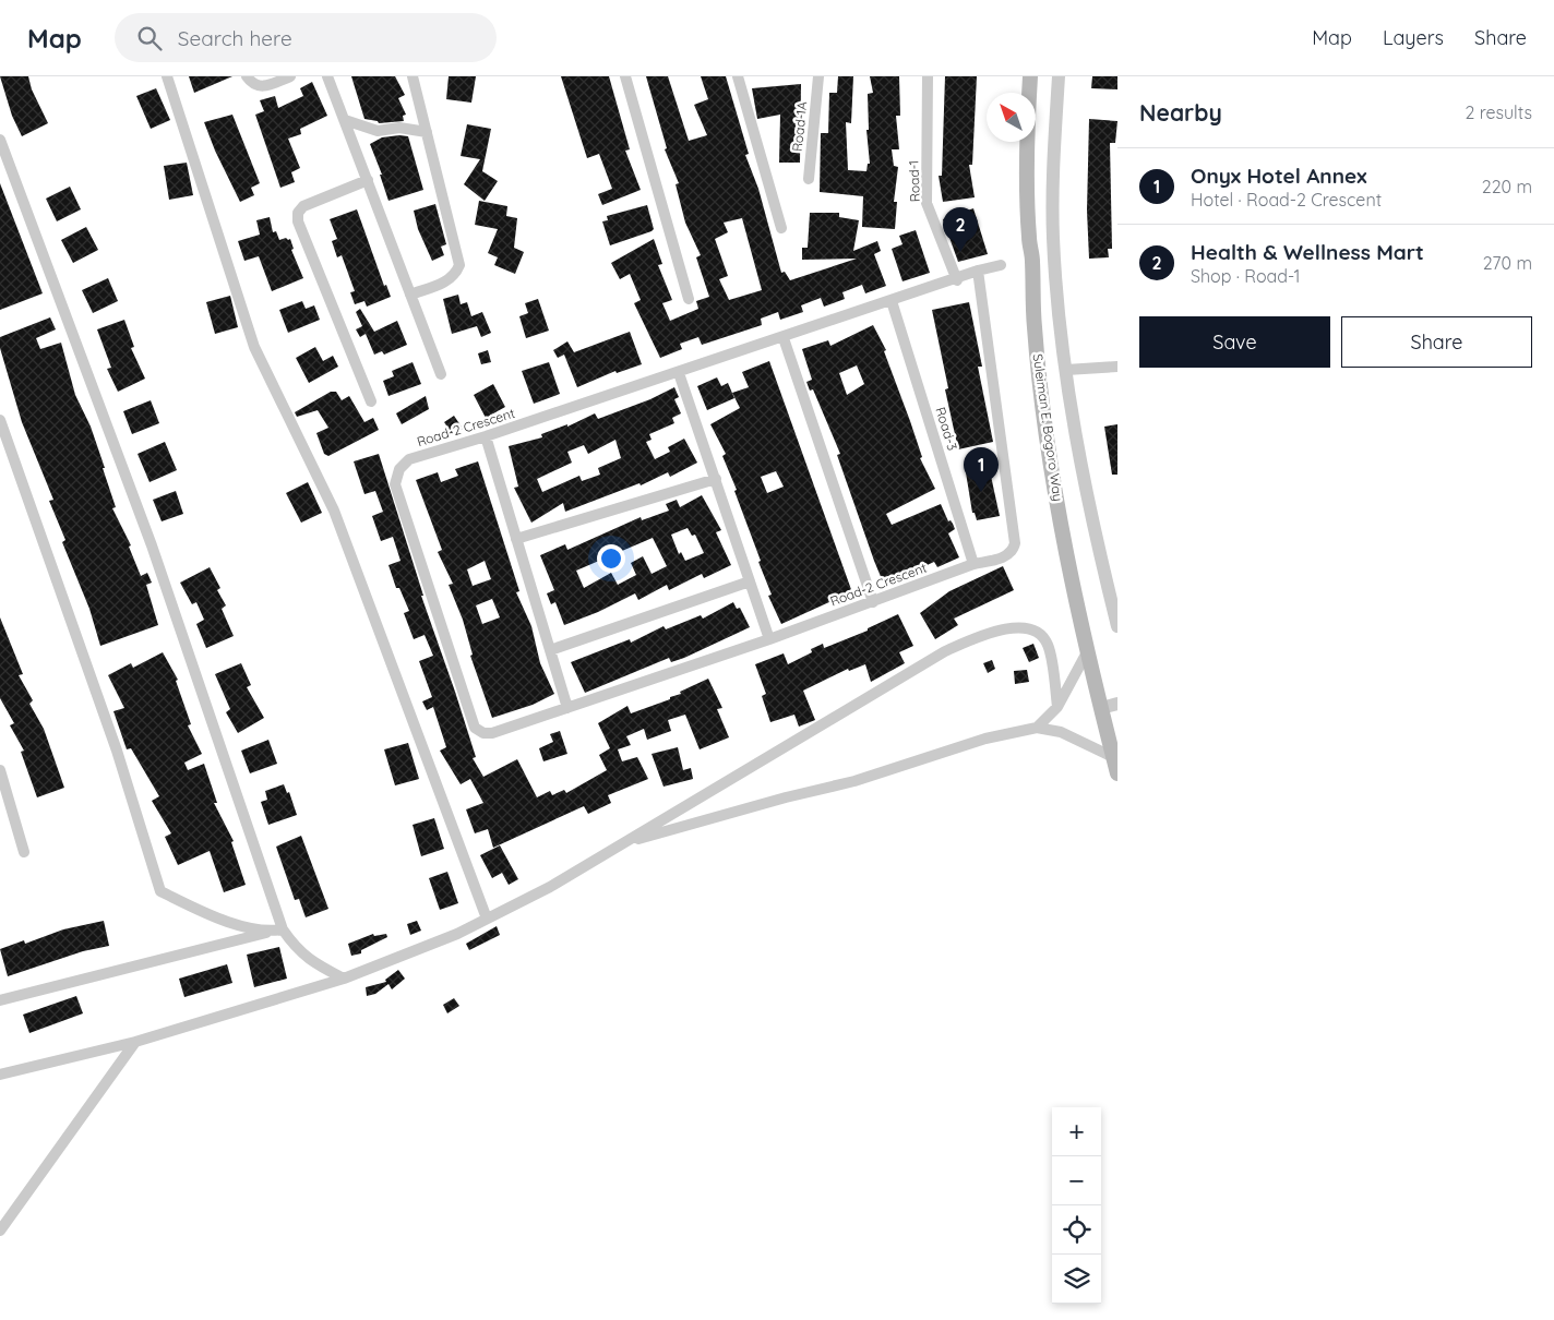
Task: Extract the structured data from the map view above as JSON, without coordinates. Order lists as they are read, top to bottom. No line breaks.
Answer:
{"streets":{"main road":["Suleiman E. Bogoro Way"],"street":["Road-1A","Road-1","Road-2 Crescent","Road-3"]},"crossings":[["Road-1","Road-2 Crescent"],["Road-2 Crescent","Road-3"]],"north":"top left","page":{"header":"Map","search":"Search here","nav":["Map","Layers","Share"],"heading":["Nearby","2 results"],"list":[{"mark":"1","name":"Onyx Hotel Annex","note":"Hotel · Road-2 Crescent","value":"220 m"},{"mark":"2","name":"Health & Wellness Mart","note":"Shop · Road-1","value":"270 m"}],"pins":["2","1"],"buttons":["Save","Share"],"map_buttons":["+","−"]}}
